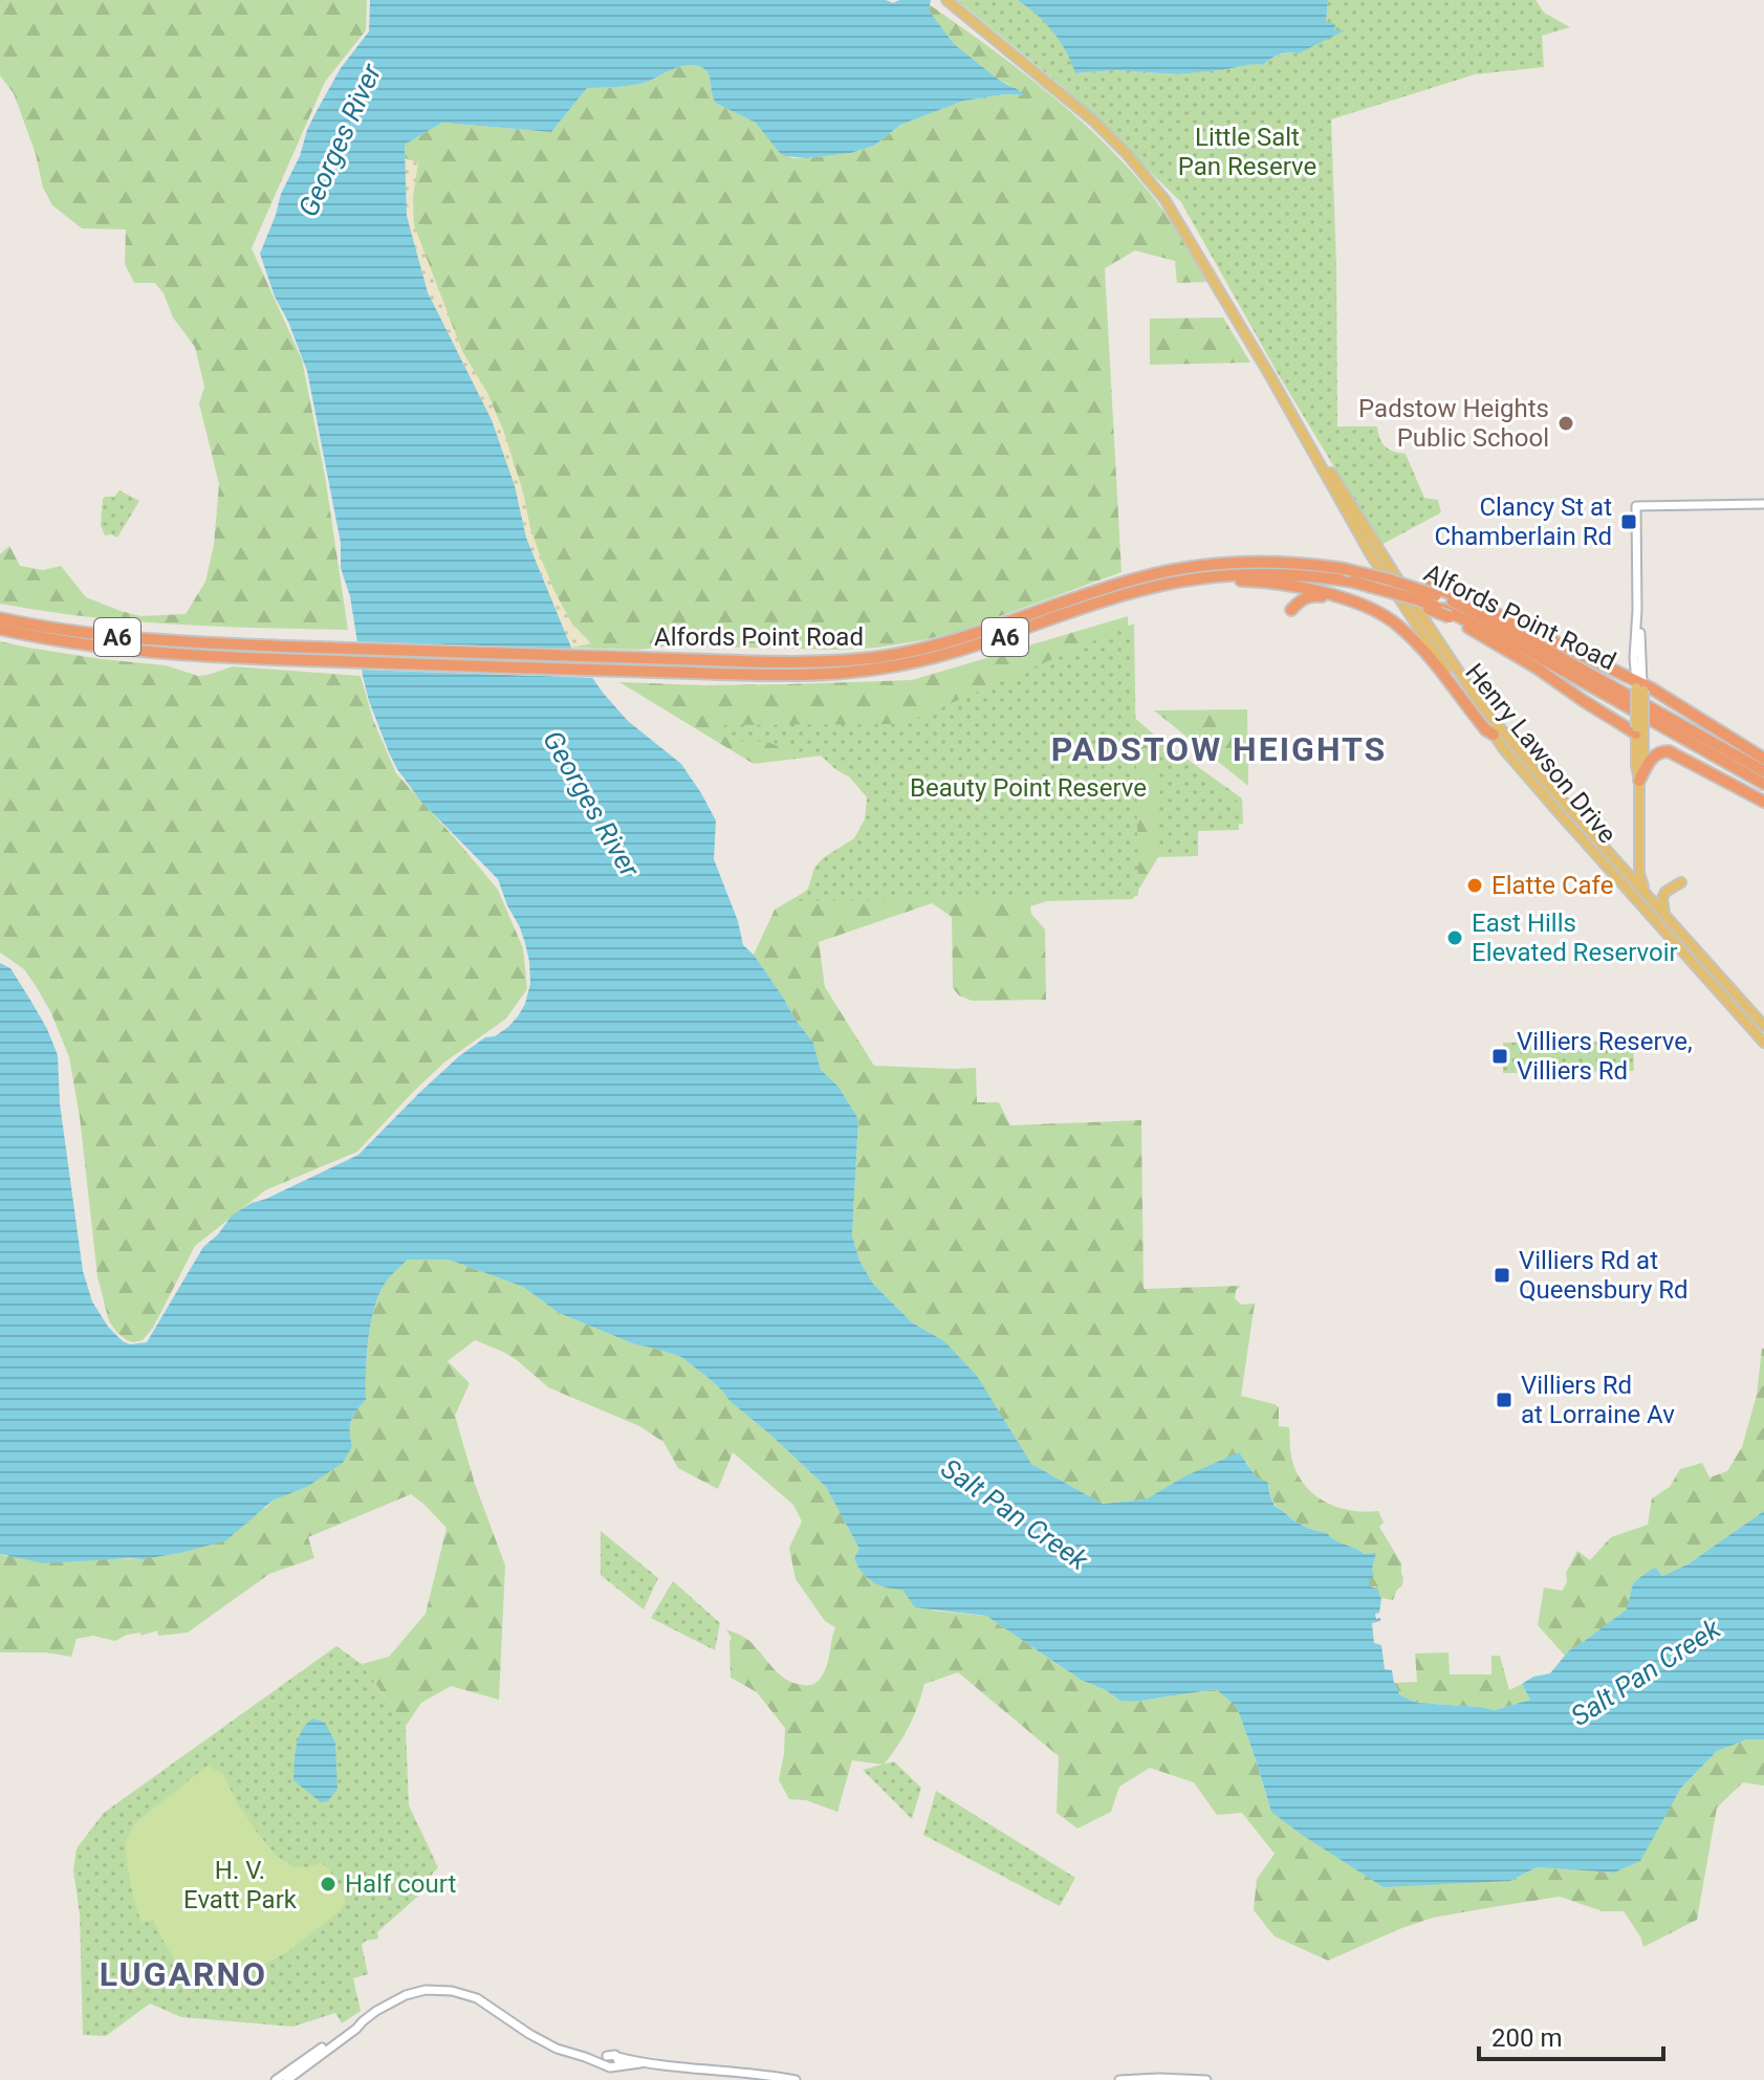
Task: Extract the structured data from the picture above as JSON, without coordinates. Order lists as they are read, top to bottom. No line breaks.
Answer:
{"streets":{"highway":["Alfords Point Road","A6"],"main road":["Henry Lawson Drive"]},"crossings":[["Alfords Point Road","A6"],["A6","Henry Lawson Drive"]],"districts":["PADSTOW HEIGHTS","LUGARNO"],"water":["Georges River","Salt Pan Creek"],"parks":["Little Salt Pan Reserve","Beauty Point Reserve","H. V. Evatt Park"],"places":{"other":["Padstow Heights Public School","Elatte Cafe","East Hills Elevated Reservoir","Half court"],"transit":["Clancy St at Chamberlain Rd","Villiers Reserve, Villiers Rd","Villiers Rd at Queensbury Rd","Villiers Rd at Lorraine Av"]},"scale_bar":"200 m"}
